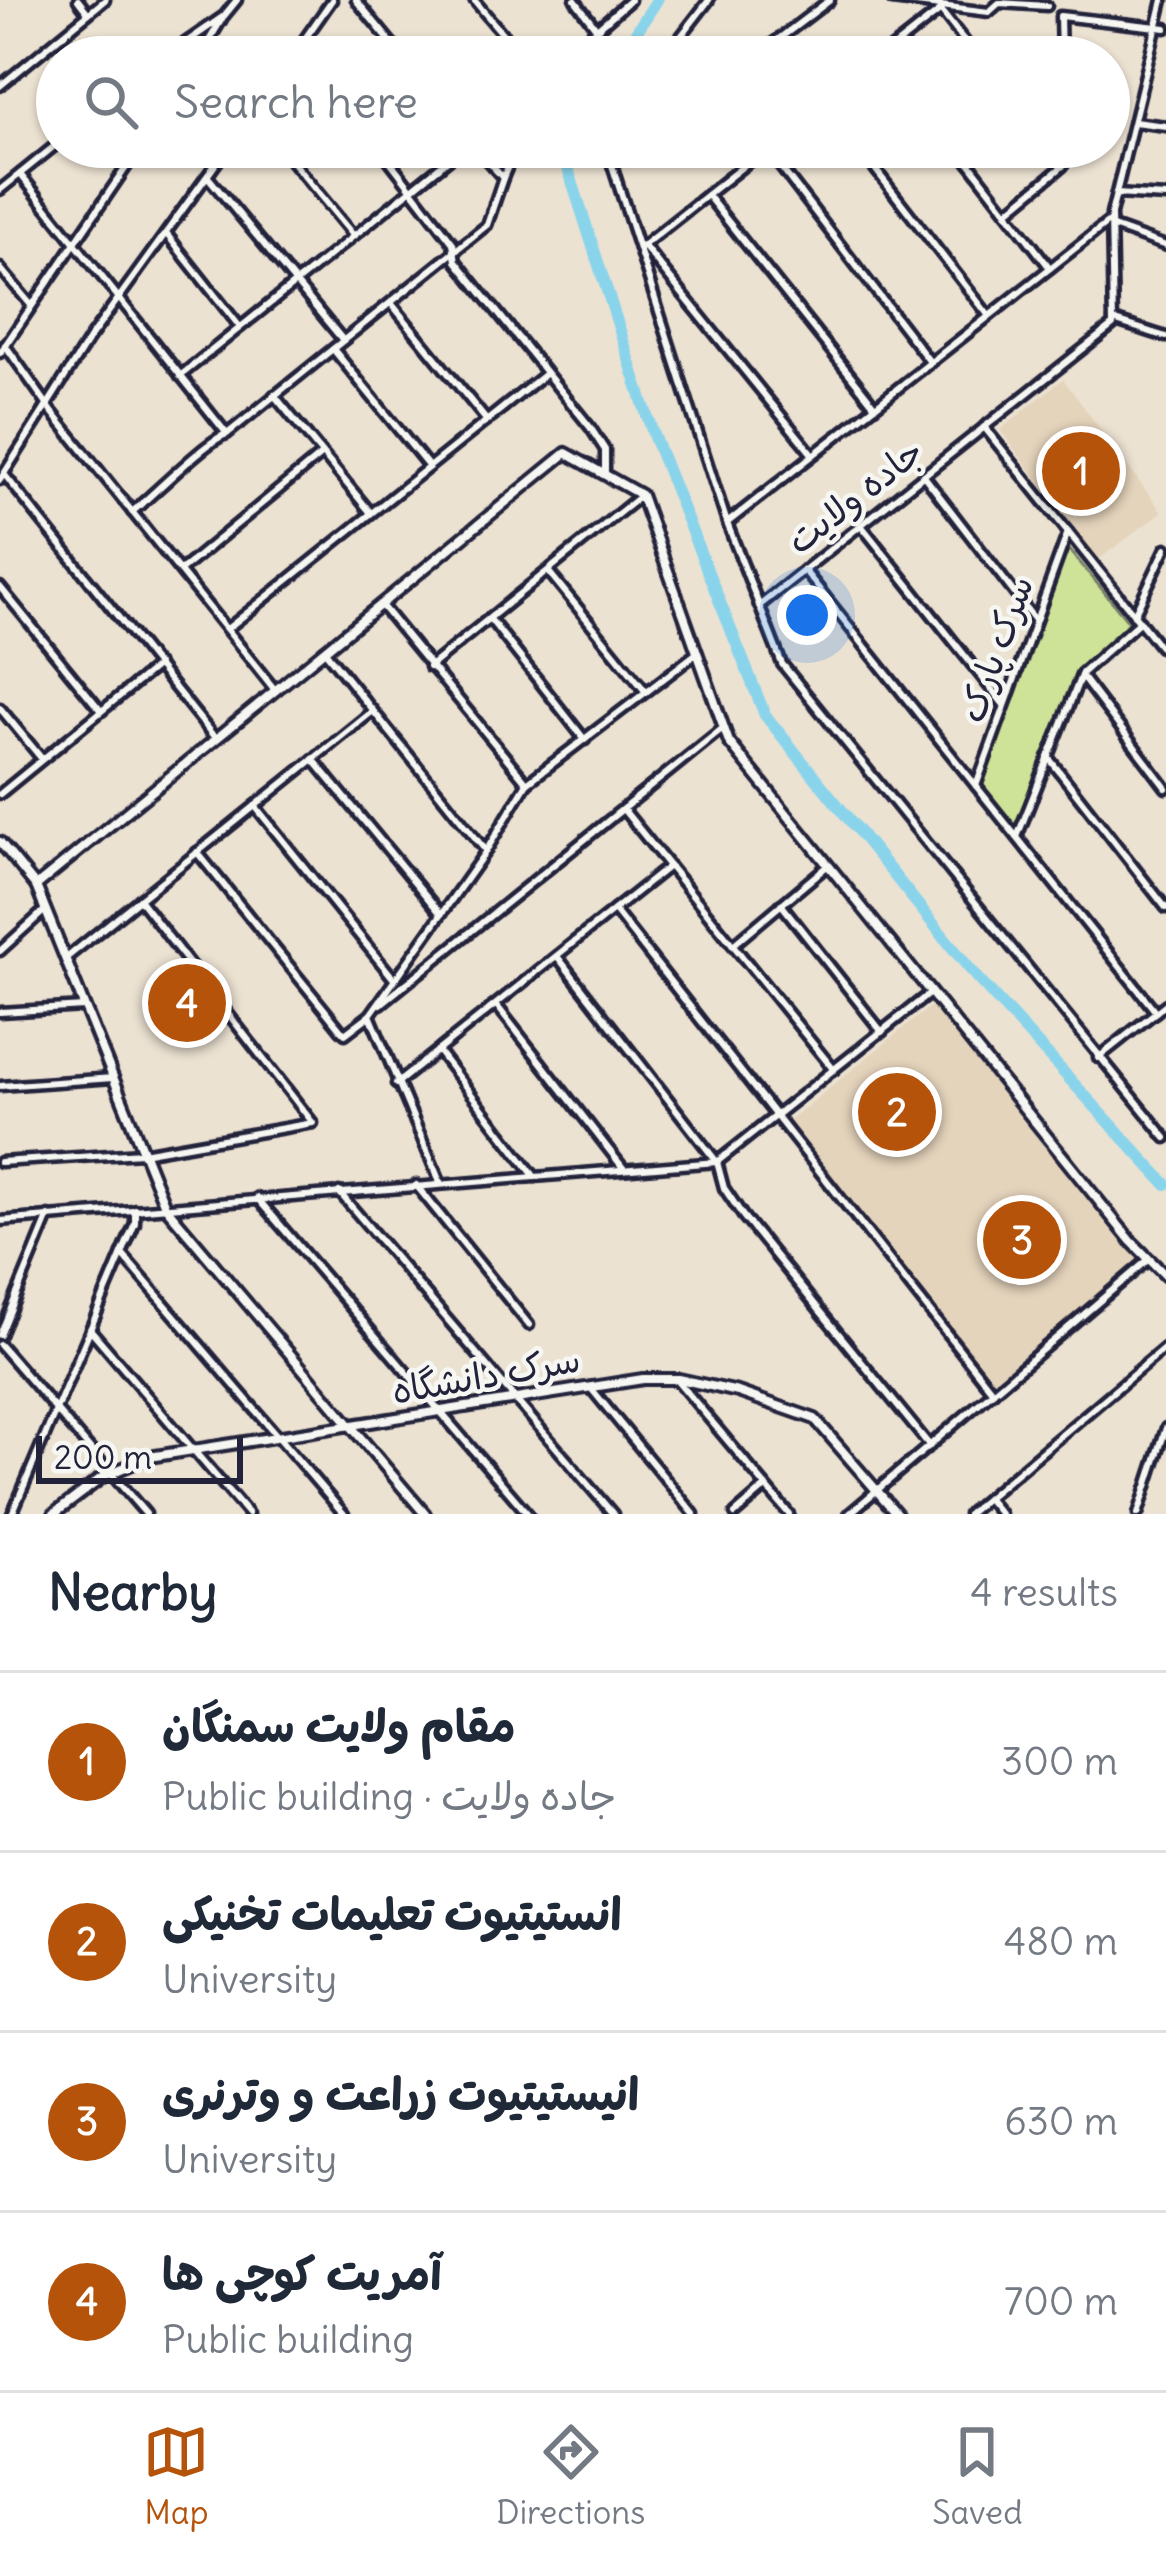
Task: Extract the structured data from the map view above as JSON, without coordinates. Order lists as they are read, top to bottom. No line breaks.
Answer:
{"streets":{"street":["جاده ولایت","سرک پارک","سرک دانشگاه"]},"scale_bar":"200 m","page":{"search":"Search here","pins":["1","4","2","3"],"scale":"200 m","heading":["Nearby","4 results"],"list":[{"mark":"1","name":"مقام ولایت سمنگان","note":"Public building · جاده ولایت","value":"300 m"},{"mark":"2","name":"انستیتیوت تعلیمات تخنیکی","note":"University","value":"480 m"},{"mark":"3","name":"انیستیتیوت زراعت و وترنری","note":"University","value":"630 m"},{"mark":"4","name":"آمریت کوچی ها","note":"Public building","value":"700 m"}],"nav":["Map","Directions","Saved"]}}
